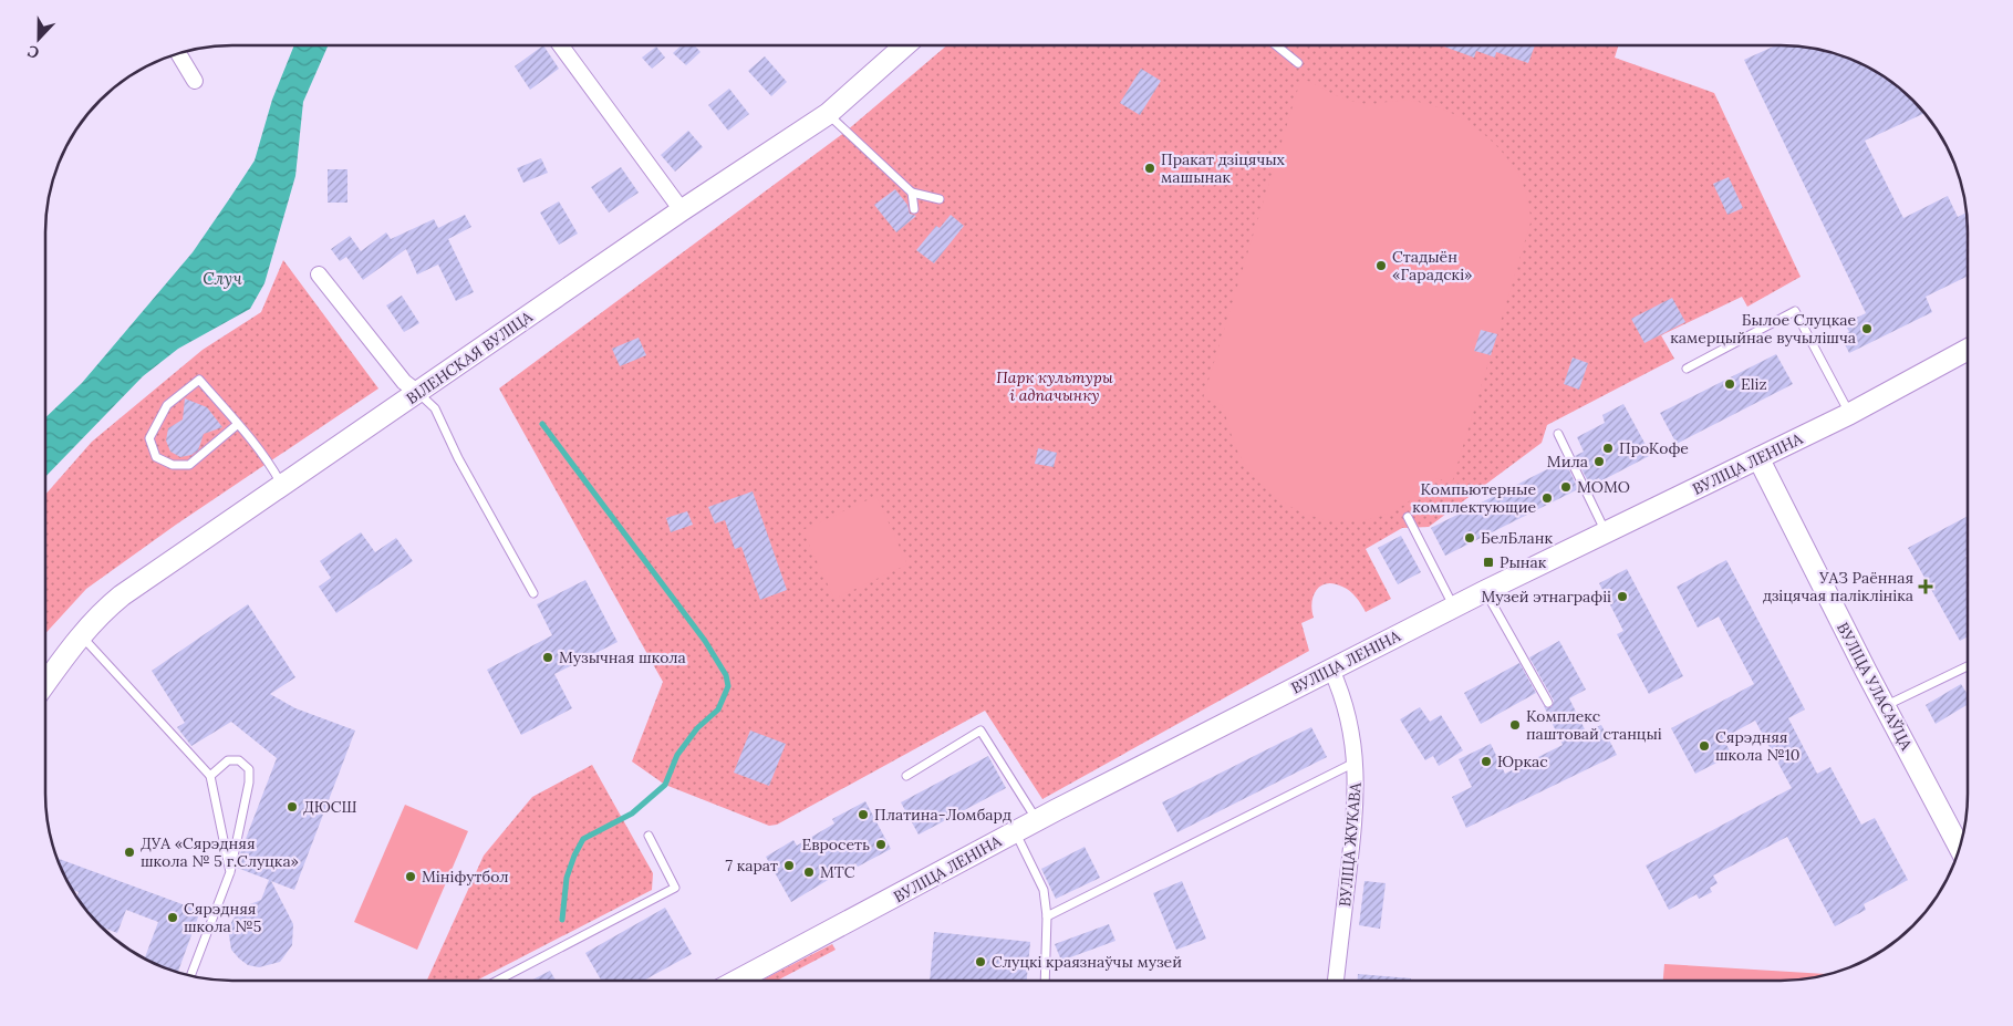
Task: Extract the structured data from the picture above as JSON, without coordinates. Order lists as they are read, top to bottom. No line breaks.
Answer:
{"streets":{"main road":["ВІЛЕНСКАЯ ВУЛІЦА","ВУЛІЦА ЛЕНІНА","ВУЛІЦА УЛАСАЎЦА"],"street":["ВУЛІЦА ЖУКАВА"]},"crossings":[["ВУЛІЦА ЛЕНІНА","ВУЛІЦА УЛАСАЎЦА"],["ВУЛІЦА ЛЕНІНА","ВУЛІЦА ЖУКАВА"]],"water":["Случ"],"parks":["Парк культуры і адпачынку"],"places":{"other":["Пракат дзіцячых машынак","Стадыён «Гарадскі»","Былое Слуцкае камерцыйнае вучылішча","Eliz","ПроКофе","Мила","МОМО","Компьютерные комплектующие","БелБланк","Музей этнаграфіі","Музычная школа","Комплекс паштовай станцыі","Сярэдняя школа №10","Юркас","ДЮСШ","Платина-Ломбард","Евросеть","ДУА «Сярэдняя школа № 5 г.Слуцка»","7 карат","МТС","Мініфутбол","Сярэдняя школа №5","Слуцкі краязнаўчы музей"],"transit":["Рынак"],"health":["УАЗ Раённая дзіцячая паліклініка"]},"north":"bottom"}
